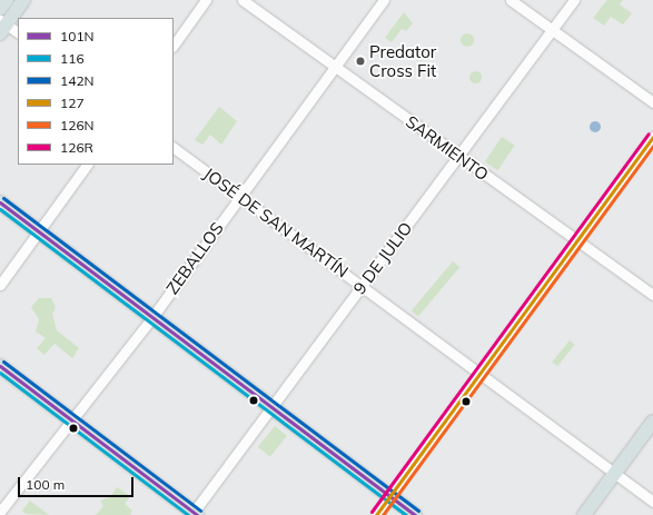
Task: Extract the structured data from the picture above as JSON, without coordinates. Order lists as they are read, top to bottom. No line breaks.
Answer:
{"streets":{"street":["SARMIENTO","JOSÉ DE SAN MARTÍN","ZEBALLOS","9 DE JULIO"]},"crossings":[["SARMIENTO","ZEBALLOS"],["SARMIENTO","9 DE JULIO"],["JOSÉ DE SAN MARTÍN","ZEBALLOS"],["JOSÉ DE SAN MARTÍN","9 DE JULIO"]],"places":["Predator Cross Fit"],"lines":["transit line 126R","transit line 127","transit line 126N","transit line 142N","transit line 101N","transit line 116"],"legend":["101N","116","142N","127","126N","126R"],"scale_bar":"100 m"}
